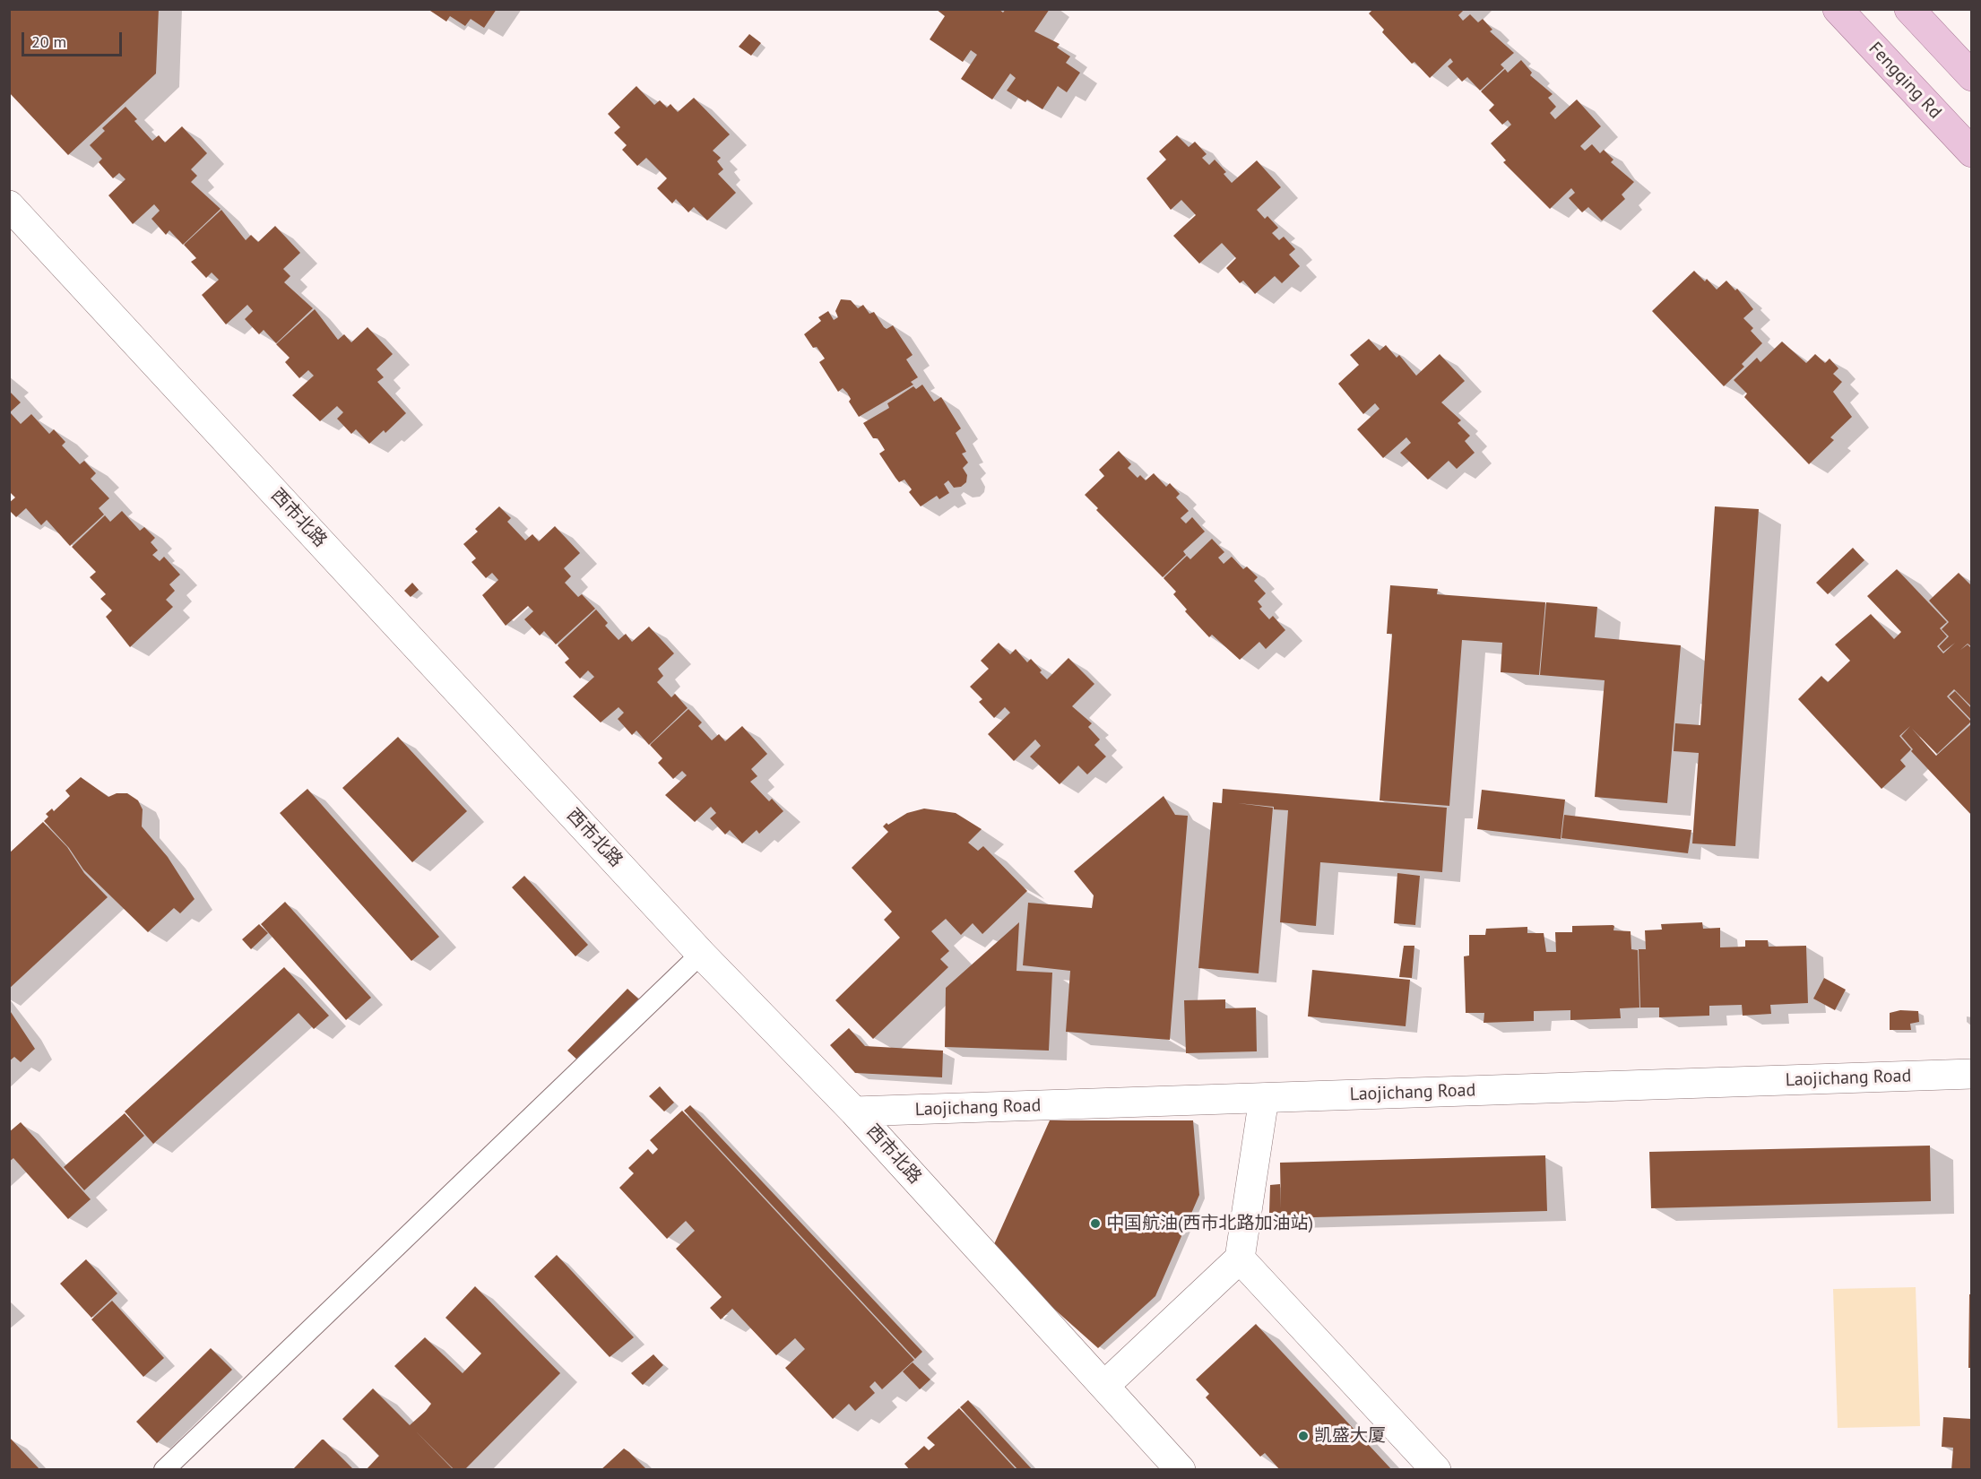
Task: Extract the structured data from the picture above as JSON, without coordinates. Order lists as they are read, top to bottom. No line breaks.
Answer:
{"streets":{"main road":["Fengqing Rd"],"street":["西市北路","Laojichang Road"]},"crossings":[["西市北路","Laojichang Road"]],"places":["中国航油(西市北路加油站)","凯盛大厦"],"scale_bar":"20 m"}
